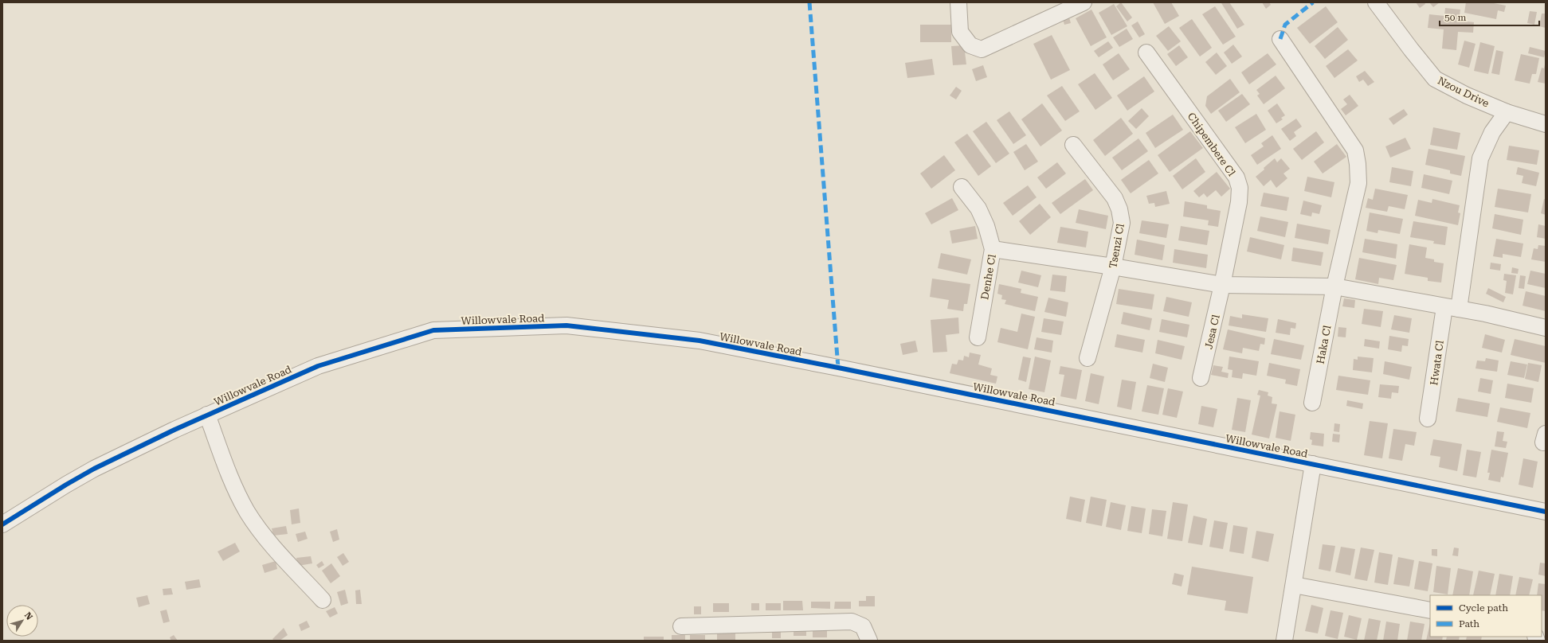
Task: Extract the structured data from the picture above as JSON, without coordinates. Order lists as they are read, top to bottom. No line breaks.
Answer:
{"streets":{"street":["Nzou Drive","Chipembere Cl","Tsenzi Cl","Denhe Cl","Willowvale Road","Jesa Cl","Haka Cl","Hwata Cl"]},"crossings":[["Nzou Drive","Hwata Cl"],["Chipembere Cl","Jesa Cl"]],"legend":["Cycle path","Path"],"scale_bar":"50 m","north":"top right"}
